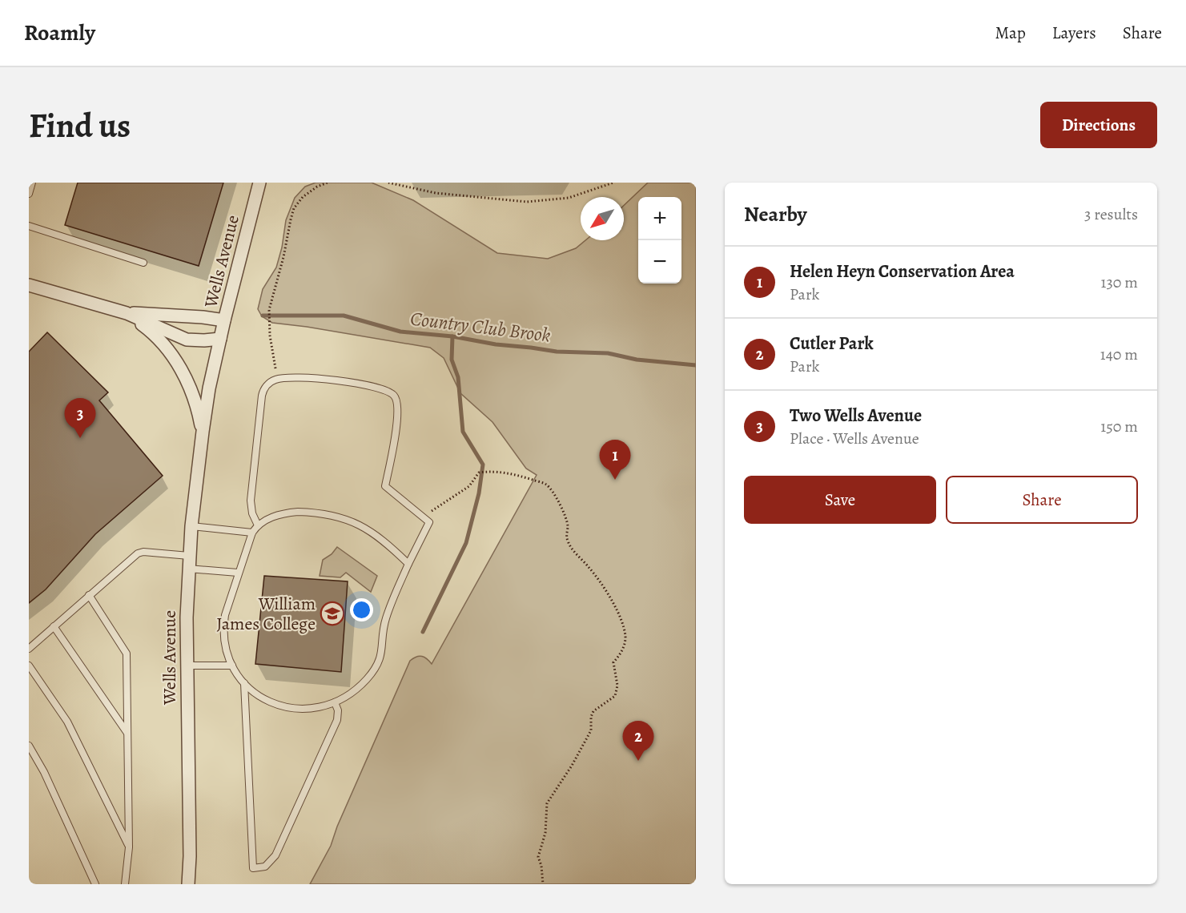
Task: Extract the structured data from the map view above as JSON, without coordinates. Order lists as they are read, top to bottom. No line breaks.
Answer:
{"streets":{"street":["Wells Avenue"]},"water":["Country Club Brook"],"places":{"school or university":["William James College"]},"north":"bottom left","page":{"header":"Roamly","nav":["Map","Layers","Share"],"buttons":["Directions",["Save","Share"]],"title":"Find us","heading":["Nearby","3 results"],"map_buttons":["+","−"],"list":[{"mark":"1","name":"Helen Heyn Conservation Area","note":"Park","value":"130 m"},{"mark":"2","name":"Cutler Park","note":"Park","value":"140 m"},{"mark":"3","name":"Two Wells Avenue","note":"Place · Wells Avenue","value":"150 m"}],"pins":["3","1","2"]}}
